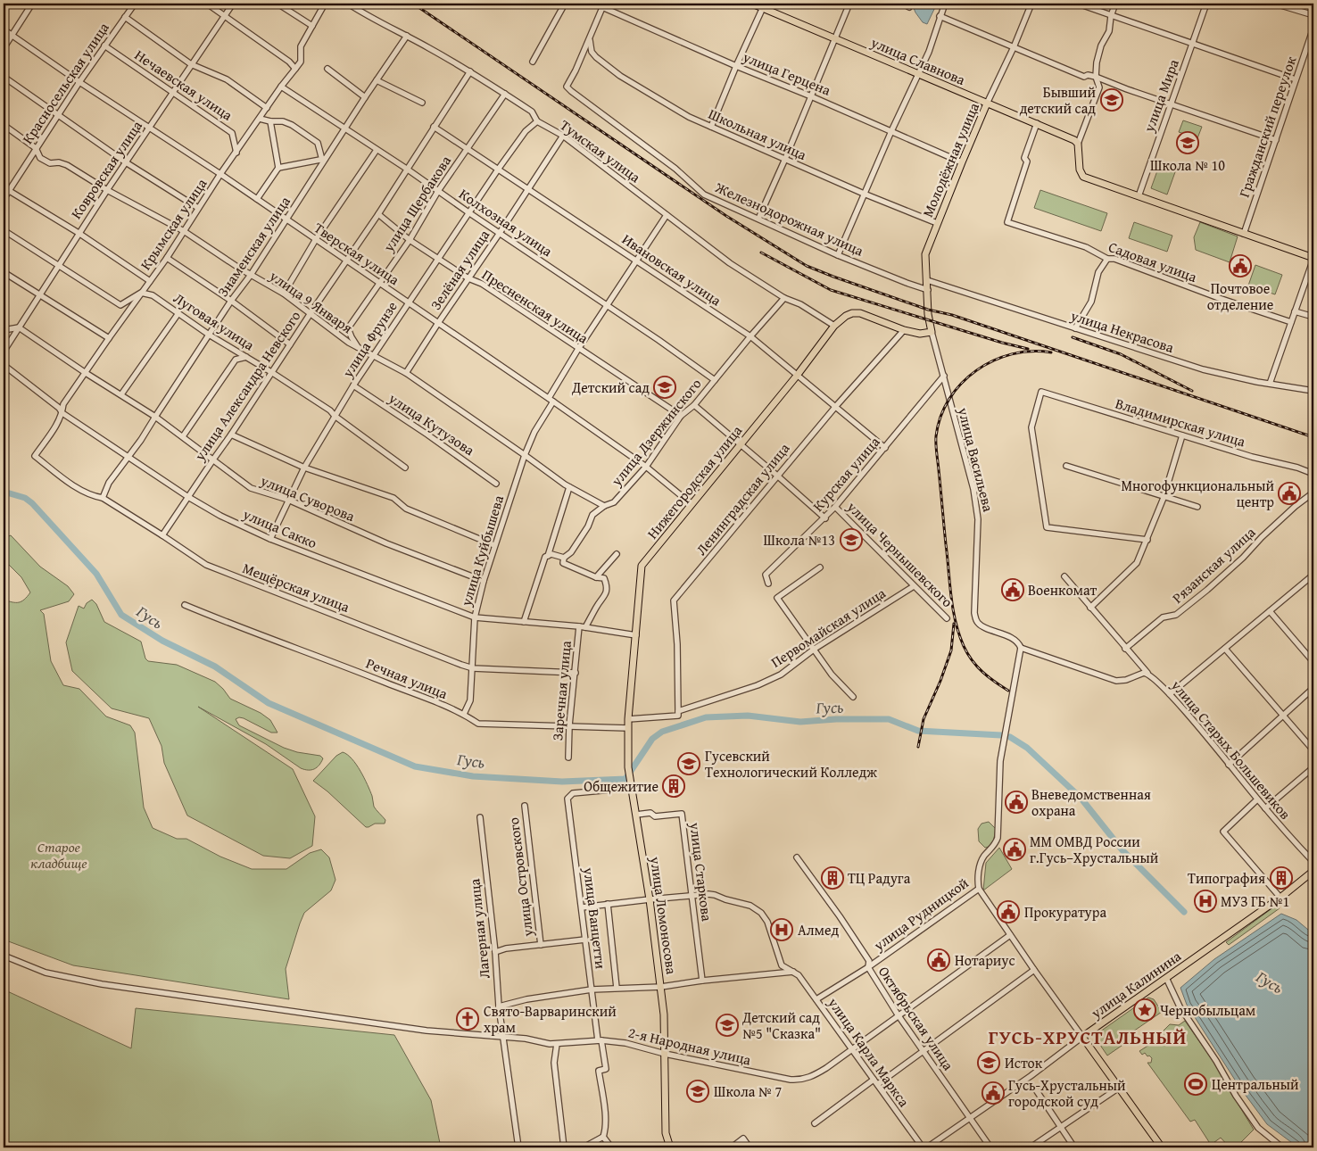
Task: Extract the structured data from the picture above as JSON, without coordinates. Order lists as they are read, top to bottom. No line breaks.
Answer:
{"streets":{"main road":["улица Славнова","Молодёжная улица","Нижегородская улица","улица Ломоносова","улица Калинина"],"street":["улица Герцена","Красносельская улица","Нечаевская улица","улица Мира","Гражданский переулок","Школьная улица","Тумская улица","Ковровская улица","улица Щербакова","Железнодорожная улица","Колхозная улица","Крымская улица","Знаменская улица","Тверская улица","Садовая улица","Зелёная улица","Ивановская улица","улица 9 Января","Пресненская улица","Луговая улица","улица Некрасова","улица Фрунзе","улица Александра Невского","Владимирская улица","улица Кутузова","улица Дзержинского","улица Васильева","Курская улица","улица Суворова","Ленинградская улица","улица Сакко","улица Куйбышева","улица Чернышевского","Рязанская улица","Мещёрская улица","Первомайская улица","Речная улица","Заречная улица","улица Старых Большевиков","улица Старкова","улица Островского","улица Рудницкой","улица Ванцетти","Лагерная улица","Октябрьская улица","2-я Народная улица","улица Карла Маркса"]},"crossings":[["улица Славнова","Молодёжная улица"],["улица Славнова","Садовая улица"],["улица Герцена","Молодёжная улица"],["Красносельская улица","Нечаевская улица"],["Красносельская улица","Тверская улица"],["Красносельская улица","улица 9 Января"],["Нечаевская улица","Ковровская улица"],["Нечаевская улица","Крымская улица"],["Школьная улица","Молодёжная улица"],["Школьная улица","Железнодорожная улица"],["Тумская улица","улица Щербакова"],["Тумская улица","Знаменская улица"],["Тумская улица","Зелёная улица"],["Тумская улица","улица Фрунзе"],["Тумская улица","улица Александра Невского"],["Тумская улица","улица Дзержинского"],["Тумская улица","Нижегородская улица"],["Тумская улица","улица Куйбышева"],["Молодёжная улица","Железнодорожная улица"],["Молодёжная улица","улица Некрасова"],["Молодёжная улица","улица Васильева"],["Молодёжная улица","Нижегородская улица"],["Ковровская улица","Тверская улица"],["Ковровская улица","улица 9 Января"],["Ковровская улица","улица Суворова"],["улица Щербакова","Колхозная улица"],["улица Щербакова","Тверская улица"],["улица Щербакова","Ивановская улица"],["улица Щербакова","улица 9 Января"],["улица Щербакова","Пресненская улица"],["Колхозная улица","Крымская улица"],["Колхозная улица","Знаменская улица"],["Колхозная улица","Зелёная улица"],["Колхозная улица","улица Фрунзе"],["Колхозная улица","улица Александра Невского"],["Колхозная улица","улица Дзержинского"],["Колхозная улица","улица Куйбышева"],["Крымская улица","Тверская улица"],["Крымская улица","улица 9 Января"],["Крымская улица","Луговая улица"],["Крымская улица","улица Суворова"],["Крымская улица","улица Сакко"],["Крымская улица","Мещёрская улица"],["Знаменская улица","Тверская улица"],["Знаменская улица","улица 9 Января"],["Знаменская улица","Луговая улица"],["Знаменская улица","улица Суворова"],["Знаменская улица","улица Сакко"],["Знаменская улица","Мещёрская улица"],["Тверская улица","Зелёная улица"],["Тверская улица","улица Фрунзе"],["Тверская улица","улица Александра Невского"],["Тверская улица","улица Дзержинского"],["Тверская улица","Нижегородская улица"],["Тверская улица","улица Куйбышева"],["Зелёная улица","Ивановская улица"],["Зелёная улица","улица 9 Января"],["Зелёная улица","Пресненская улица"],["Ивановская улица","улица Фрунзе"],["Ивановская улица","улица Александра Невского"],["Ивановская улица","улица Дзержинского"],["Ивановская улица","Курская улица"],["Ивановская улица","Нижегородская улица"],["Ивановская улица","Ленинградская улица"],["Ивановская улица","улица Куйбышева"],["улица 9 Января","улица Фрунзе"],["улица 9 Января","улица Александра Невского"],["улица 9 Января","улица Дзержинского"],["улица 9 Января","улица Куйбышева"],["Пресненская улица","улица Фрунзе"],["Пресненская улица","улица Александра Невского"],["Пресненская улица","улица Дзержинского"],["Пресненская улица","улица Куйбышева"],["Луговая улица","улица Фрунзе"],["Луговая улица","улица Александра Невского"],["улица Фрунзе","улица Кутузова"],["улица Фрунзе","улица Суворова"],["улица Фрунзе","улица Сакко"],["улица Александра Невского","улица Суворова"],["улица Александра Невского","улица Сакко"],["улица Александра Невского","Мещёрская улица"],["улица Васильева","Курская улица"],["улица Васильева","Нижегородская улица"],["улица Васильева","улица Рудницкой"],["Курская улица","улица Чернышевского"],["Нижегородская улица","Ленинградская улица"],["Нижегородская улица","улица Сакко"],["Нижегородская улица","Первомайская улица"],["Нижегородская улица","Речная улица"],["Нижегородская улица","улица Ломоносова"],["Нижегородская улица","улица Ванцетти"],["улица Суворова","улица Куйбышева"],["Ленинградская улица","Первомайская улица"],["улица Сакко","улица Куйбышева"],["улица Сакко","Заречная улица"],["улица Куйбышева","Мещёрская улица"],["улица Куйбышева","Речная улица"],["улица Чернышевского","Первомайская улица"],["Рязанская улица","улица Старых Большевиков"],["Мещёрская улица","Заречная улица"],["Речная улица","Заречная улица"],["улица Старкова","улица Ломоносова"],["улица Старкова","улица Карла Маркса"],["улица Рудницкой","Октябрьская улица"],["улица Рудницкой","улица Карла Маркса"],["улица Ломоносова","улица Ванцетти"],["улица Ломоносова","2-я Народная улица"],["улица Ломоносова","улица Карла Маркса"],["улица Ванцетти","2-я Народная улица"],["улица Ванцетти","улица Карла Маркса"],["Лагерная улица","2-я Народная улица"],["улица Калинина","Октябрьская улица"],["2-я Народная улица","улица Карла Маркса"]],"districts":["ГУСЬ-ХРУСТАЛЬНЫЙ"],"water":["Гусь"],"parks":["Старое кладбище"],"places":{"school or university":["Бывший детский сад","Школа № 10","Детский сад","Школа №13","Гусевский Технологический Колледж","Детский сад №5 \"Сказка\"","Исток","Школа № 7"],"public building":["Почтовое отделение","Многофункциональный центр","Военкомат","Вневедомственная охрана","ММ ОМВД России г.Гусь–Хрустальный","Прокуратура","Нотариус","Гусь-Хрустальный городской суд"],"building":["Общежитие","ТЦ Радуга","Типография"],"hospital":["МУЗ ГБ №1","Алмед"],"place":["Чернобыльцам"],"church":["Свято-Варваринский храм"],"sports":["Центральный"]}}
